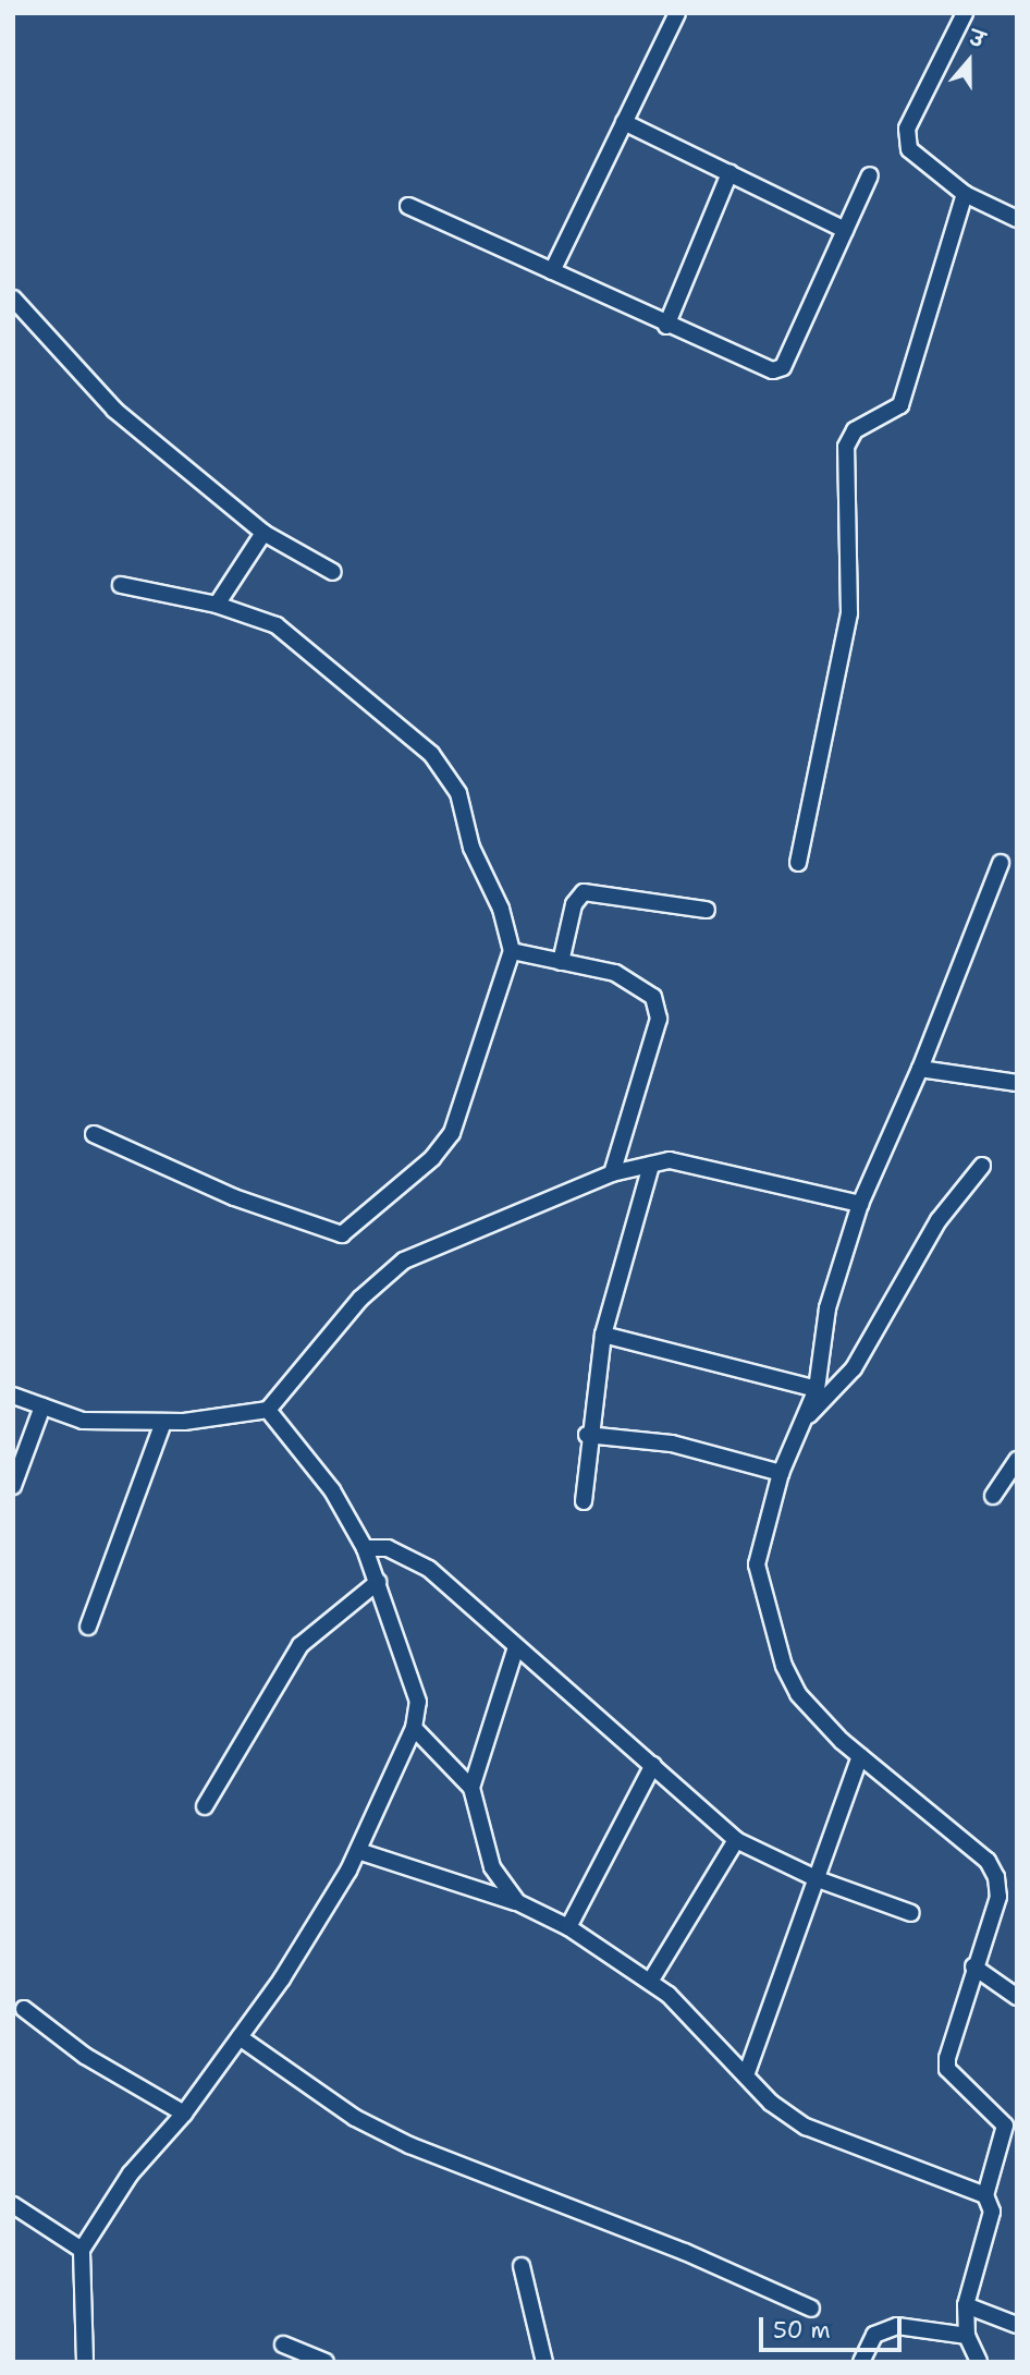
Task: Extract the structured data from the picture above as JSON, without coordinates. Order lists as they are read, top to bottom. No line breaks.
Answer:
{"scale_bar":"50 m","north":"top"}
